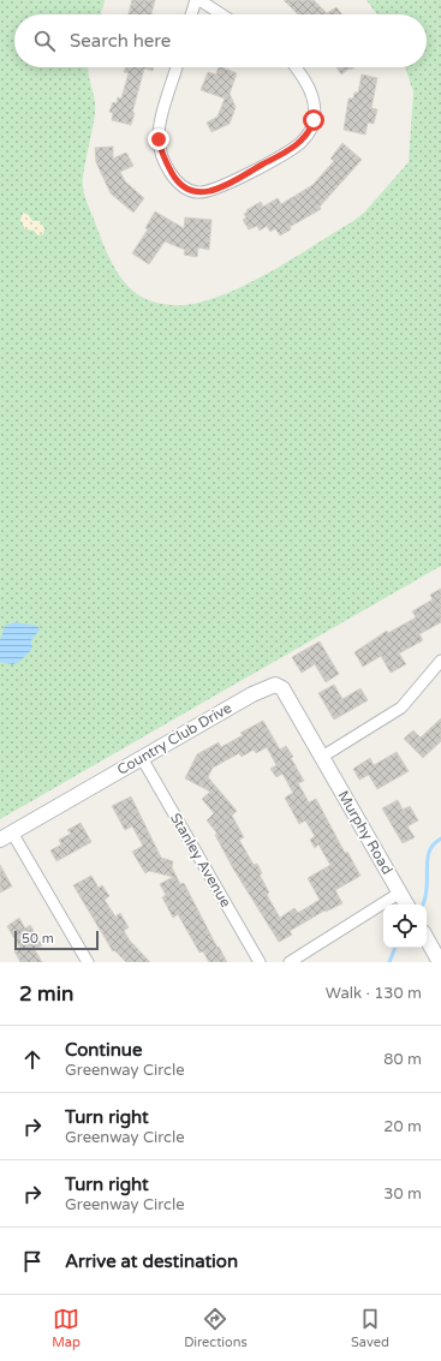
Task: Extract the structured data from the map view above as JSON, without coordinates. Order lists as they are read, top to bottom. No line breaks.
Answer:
{"streets":{"street":["Country Club Drive","Murphy Road","Stanley Avenue"]},"crossings":[["Country Club Drive","Murphy Road"],["Country Club Drive","Stanley Avenue"]],"scale_bar":"50 m","page":{"search":"Search here","scale":"50 m","heading":["2 min","Walk · 130 m"],"list":[["Continue","Greenway Circle","80 m"],["Turn right","Greenway Circle","20 m"],["Turn right","Greenway Circle","30 m"],"Arrive at destination"],"nav":["Map","Directions","Saved"]}}
